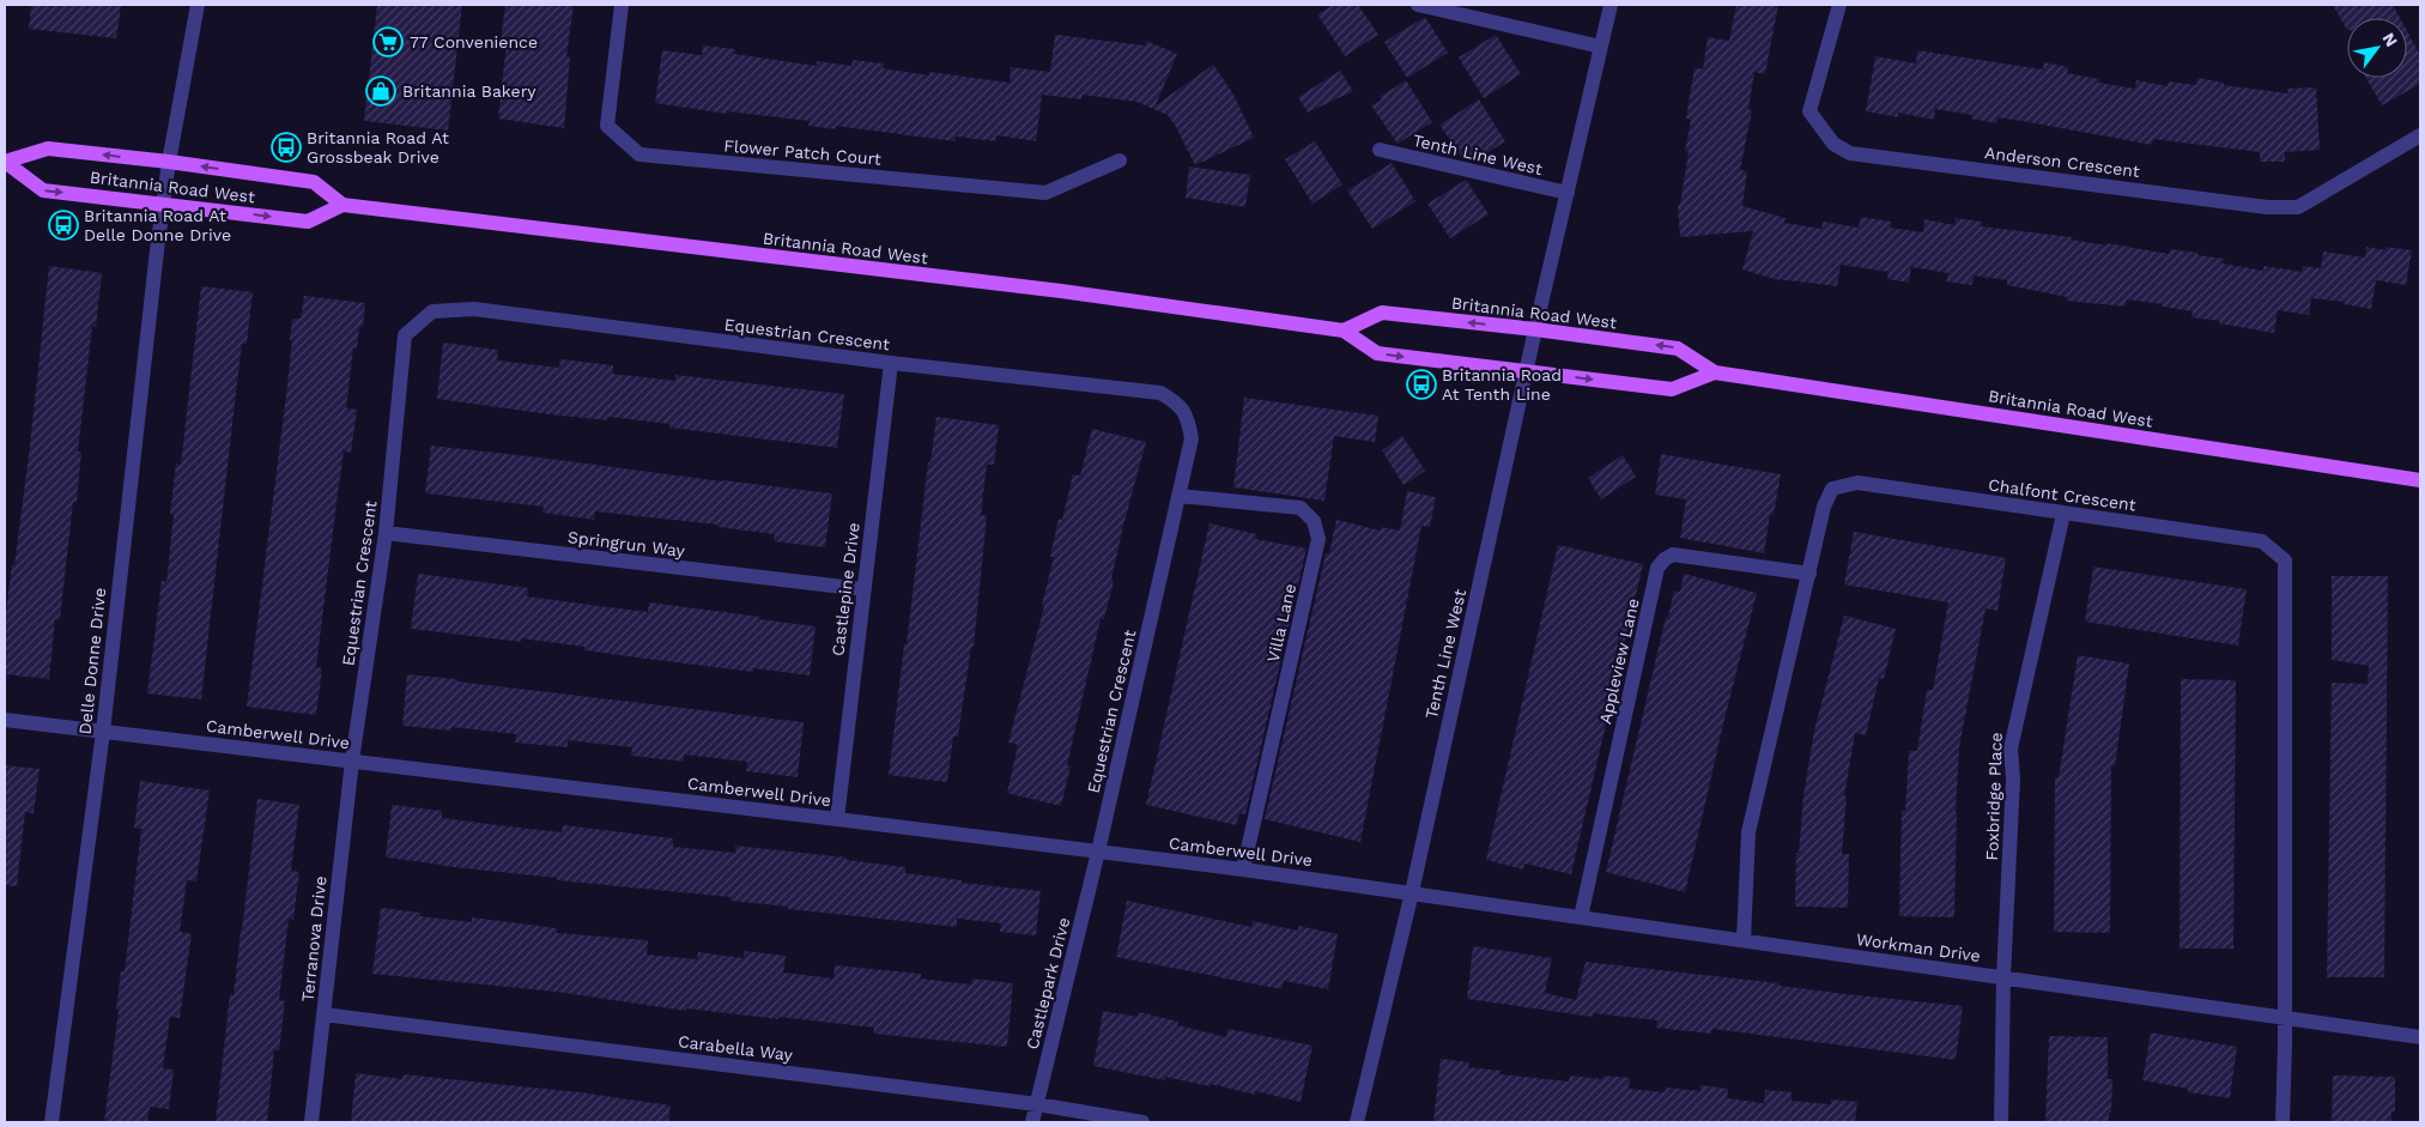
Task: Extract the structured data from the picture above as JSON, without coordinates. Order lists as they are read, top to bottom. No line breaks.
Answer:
{"streets":{"main road":["Britannia Road West"],"street":["Flower Patch Court","Tenth Line West","Anderson Crescent","Equestrian Crescent","Chalfont Crescent","Springrun Way","Castlepine Drive","Villa Lane","Delle Donne Drive","Appleview Lane","Camberwell Drive","Foxbridge Place","Terranova Drive","Workman Drive","Castlepark Drive","Carabella Way"]},"crossings":[["Tenth Line West","Britannia Road West"],["Tenth Line West","Camberwell Drive"],["Tenth Line West","Workman Drive"],["Britannia Road West","Delle Donne Drive"],["Equestrian Crescent","Springrun Way"],["Equestrian Crescent","Castlepine Drive"],["Equestrian Crescent","Villa Lane"],["Equestrian Crescent","Camberwell Drive"],["Equestrian Crescent","Terranova Drive"],["Equestrian Crescent","Castlepark Drive"],["Chalfont Crescent","Appleview Lane"],["Chalfont Crescent","Foxbridge Place"],["Chalfont Crescent","Workman Drive"],["Springrun Way","Castlepine Drive"],["Castlepine Drive","Camberwell Drive"],["Villa Lane","Camberwell Drive"],["Delle Donne Drive","Camberwell Drive"],["Appleview Lane","Workman Drive"],["Camberwell Drive","Terranova Drive"],["Camberwell Drive","Workman Drive"],["Camberwell Drive","Castlepark Drive"],["Foxbridge Place","Workman Drive"],["Terranova Drive","Carabella Way"],["Castlepark Drive","Carabella Way"]],"places":{"supermarket":["77 Convenience"],"shop":["Britannia Bakery"],"bus stop":["Britannia Road At Grossbeak Drive","Britannia Road At Delle Donne Drive","Britannia Road At Tenth Line"]},"north":"top right"}
